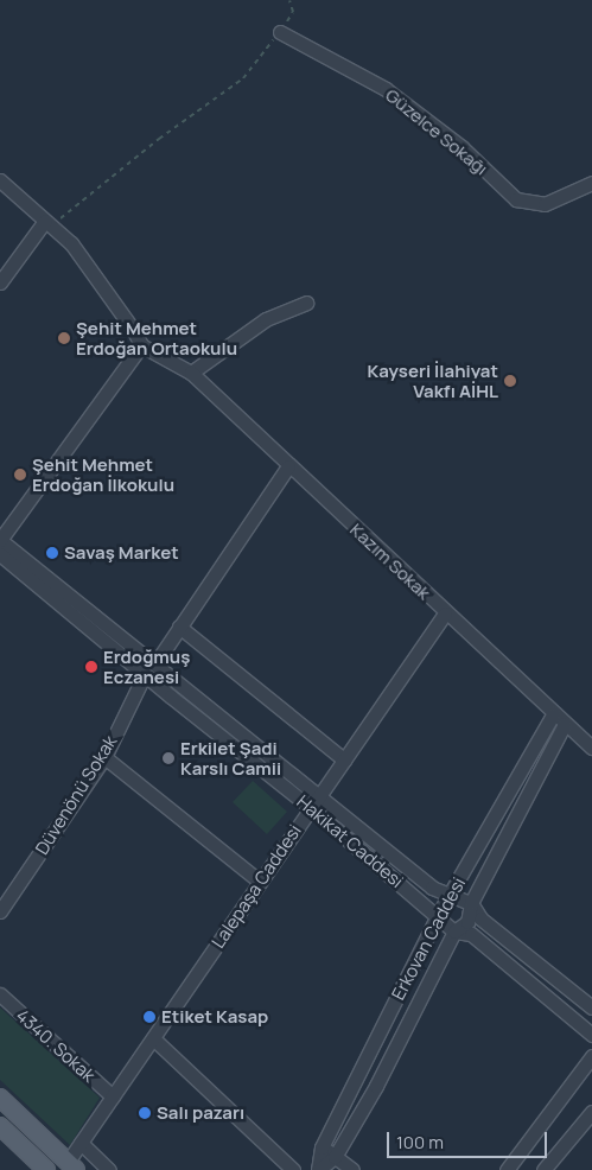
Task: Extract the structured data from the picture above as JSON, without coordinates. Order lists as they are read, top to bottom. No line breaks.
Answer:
{"streets":{"street":["Güzelce Sokağı","Kazım Sokak","Düvenönü Sokak","Hakikat Caddesi","Lalepaşa Caddesi","Erkovan Caddesi","4340. Sokak"]},"crossings":[["Kazım Sokak","Lalepaşa Caddesi"],["Kazım Sokak","Erkovan Caddesi"],["Düvenönü Sokak","Hakikat Caddesi"],["Hakikat Caddesi","Lalepaşa Caddesi"],["Hakikat Caddesi","Erkovan Caddesi"],["Lalepaşa Caddesi","4340. Sokak"]],"places":["Şehit Mehmet Erdoğan Ortaokulu","Kayseri İlahiyat Vakfı AİHL","Şehit Mehmet Erdoğan İlkokulu","Savaş Market","Erdoğmuş Eczanesi","Erkilet Şadi Karslı Camii","Etiket Kasap","Salı pazarı"],"scale_bar":"100 m"}
